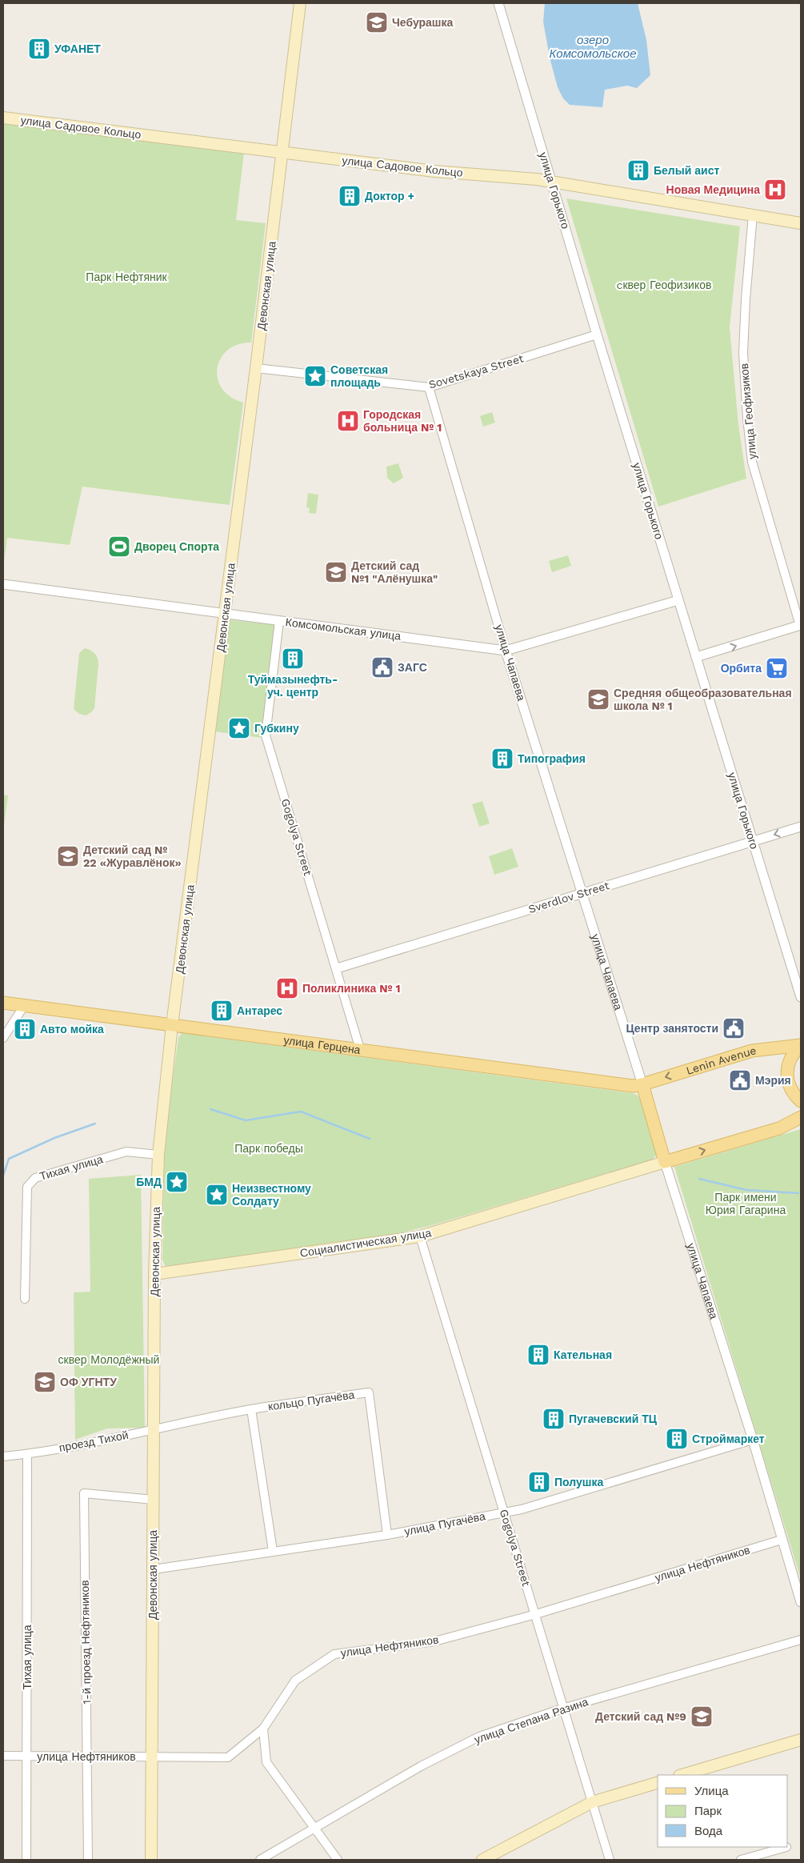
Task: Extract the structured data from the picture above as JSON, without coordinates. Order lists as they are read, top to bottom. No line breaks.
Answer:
{"streets":{"main road":["улица Садовое Кольцо","Девонская улица","улица Чапаева","улица Герцена","Lenin Avenue","Социалистическая улица"],"street":["улица Горького","Sovetskaya Street","улица Геофизиков","Комсомольская улица","Gogolya Street","Sverdlov Street","Тихая улица","кольцо Пугачёва","проезд Тихой","улица Пугачёва","улица Нефтяников","1-й проезд Нефтяников","улица Степана Разина"]},"crossings":[["улица Садовое Кольцо","улица Горького"],["улица Садовое Кольцо","Девонская улица"],["улица Садовое Кольцо","улица Геофизиков"],["улица Горького","Sovetskaya Street"],["улица Горького","Комсомольская улица"],["улица Горького","Sverdlov Street"],["Девонская улица","Sovetskaya Street"],["Девонская улица","Комсомольская улица"],["Девонская улица","улица Герцена"],["Девонская улица","Тихая улица"],["Девонская улица","Социалистическая улица"],["Девонская улица","кольцо Пугачёва"],["Девонская улица","проезд Тихой"],["Девонская улица","улица Пугачёва"],["Девонская улица","улица Нефтяников"],["Девонская улица","1-й проезд Нефтяников"],["Sovetskaya Street","улица Чапаева"],["Комсомольская улица","улица Чапаева"],["Комсомольская улица","Gogolya Street"],["улица Чапаева","Sverdlov Street"],["улица Чапаева","улица Герцена"],["улица Чапаева","Lenin Avenue"],["улица Чапаева","Социалистическая улица"],["улица Чапаева","улица Пугачёва"],["улица Чапаева","улица Нефтяников"],["Gogolya Street","Sverdlov Street"],["Gogolya Street","улица Герцена"],["Gogolya Street","Социалистическая улица"],["Gogolya Street","улица Пугачёва"],["Gogolya Street","улица Нефтяников"],["Gogolya Street","улица Степана Разина"],["улица Герцена","Lenin Avenue"],["Тихая улица","проезд Тихой"],["Тихая улица","улица Нефтяников"],["кольцо Пугачёва","проезд Тихой"],["кольцо Пугачёва","улица Пугачёва"],["улица Нефтяников","1-й проезд Нефтяников"]],"water":["озеро Комсомольское"],"parks":["Парк Нефтяник","cквер Геофизиков","Парк победы","Парк имени Юрия Гагарина","сквер Молодёжный"],"places":{"school or university":["Чебурашка","Детский сад №1 \"Алёнушка\"","Средняя общеобразовательная школа № 1","Детский сад № 22 «Журавлёнок»","ОФ УГНТУ","Детский сад №9"],"building":["УФАНЕТ","Белый аист","Доктор +","Туймазынефть- уч. центр","Типография","Антарес","Авто мойка","Кательная","Пугачевский ТЦ","Строймаркет","Полушка"],"hospital":["Новая Медицина","Городская больница № 1","Поликлиника № 1"],"place":["Советская площадь","Губкину","БМД","Неизвестному Солдату"],"sports":["Дворец Спорта"],"public building":["ЗАГС","Центр занятости","Мэрия"],"supermarket":["Орбита"]},"legend":["Улица","Парк","Вода"]}
